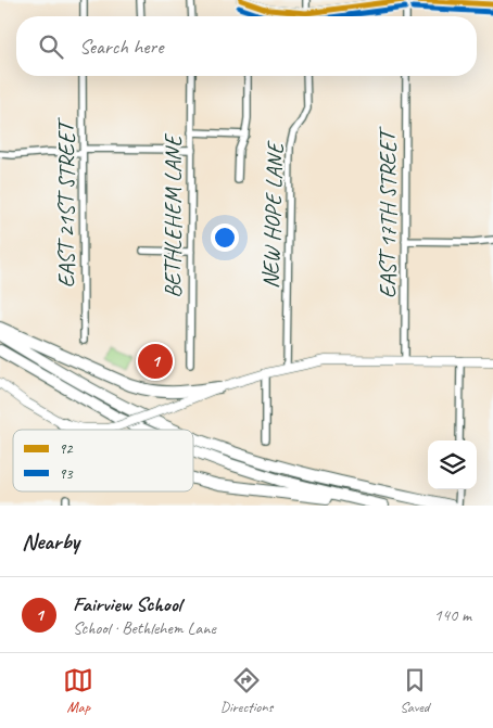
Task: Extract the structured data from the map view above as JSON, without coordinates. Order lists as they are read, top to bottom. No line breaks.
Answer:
{"streets":{"street":["EAST 21ST STREET","EAST 17TH STREET","NEW HOPE LANE","BETHLEHEM LANE"]},"lines":["transit line 92","transit line 93"],"legend":["92","93"],"page":{"search":"Search here","pins":"1","heading":"Nearby","list":[{"mark":"1","name":"Fairview School","note":"School · Bethlehem Lane","value":"140 m"}],"nav":["Map","Directions","Saved"]}}
